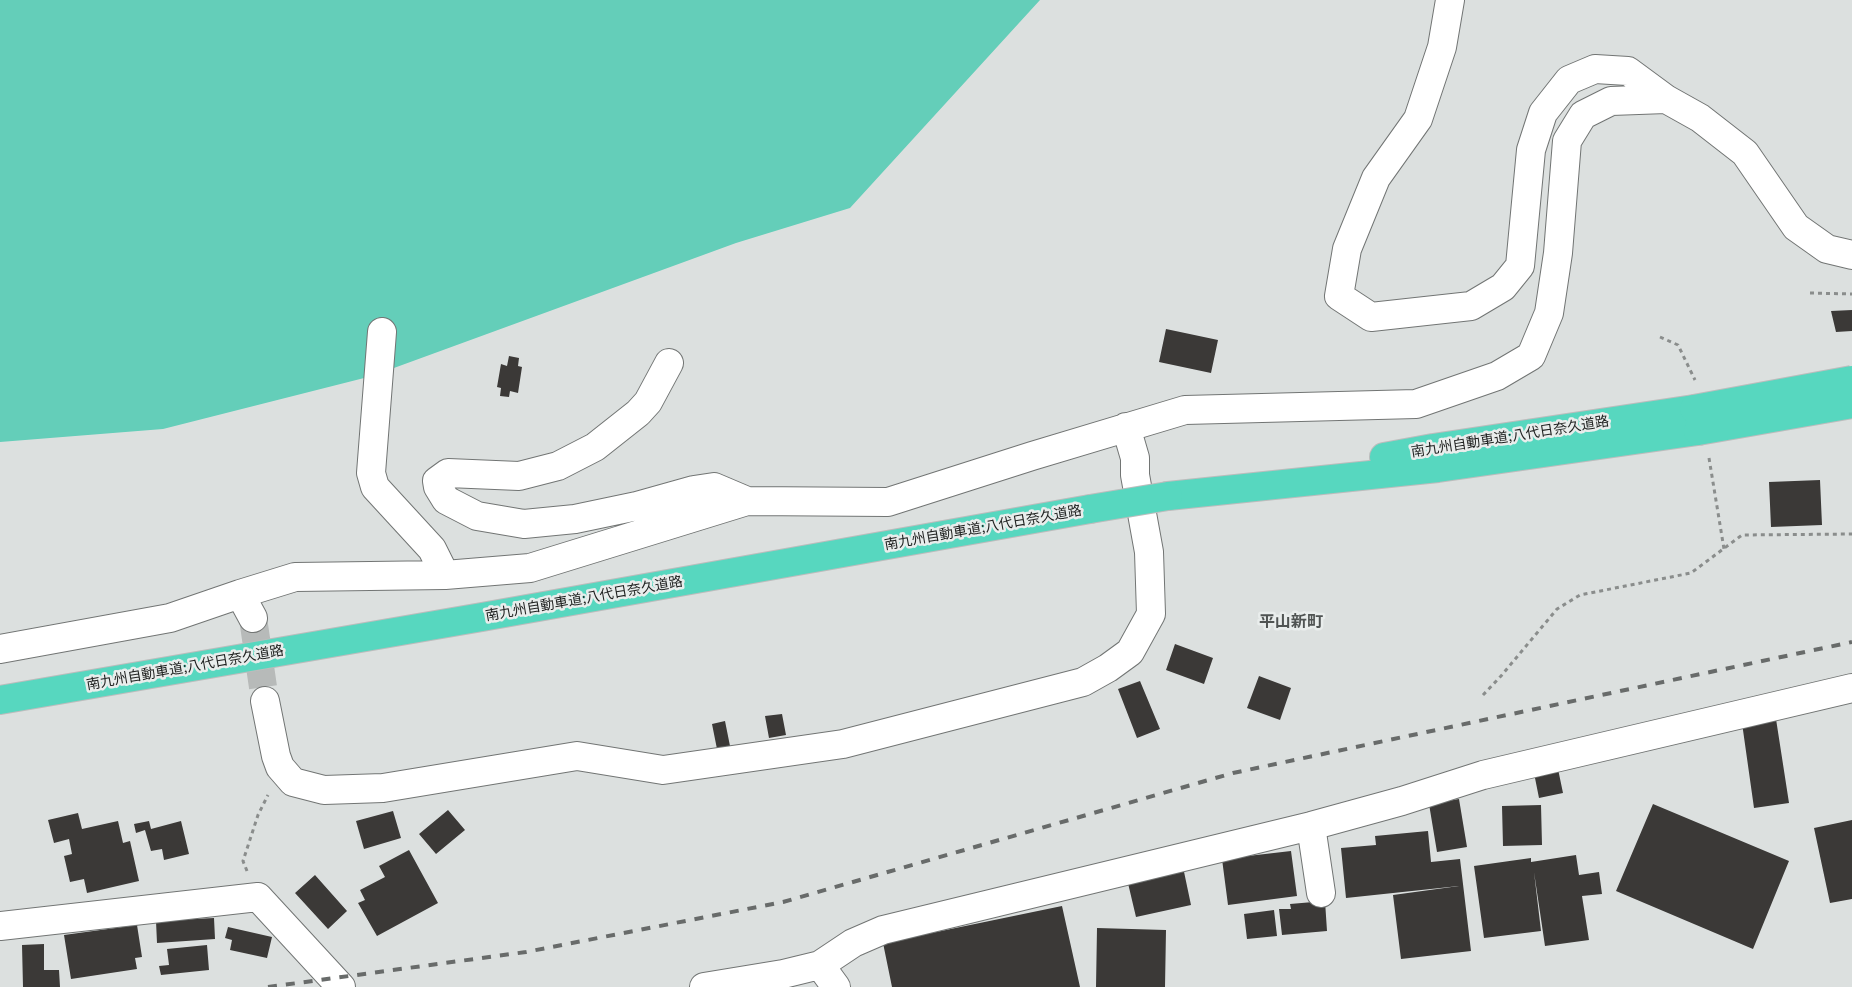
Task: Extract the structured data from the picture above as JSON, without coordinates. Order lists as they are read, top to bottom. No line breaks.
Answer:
{"streets":{"highway":["南九州自動車道;八代日奈久道路"]},"districts":["平山新町"]}
